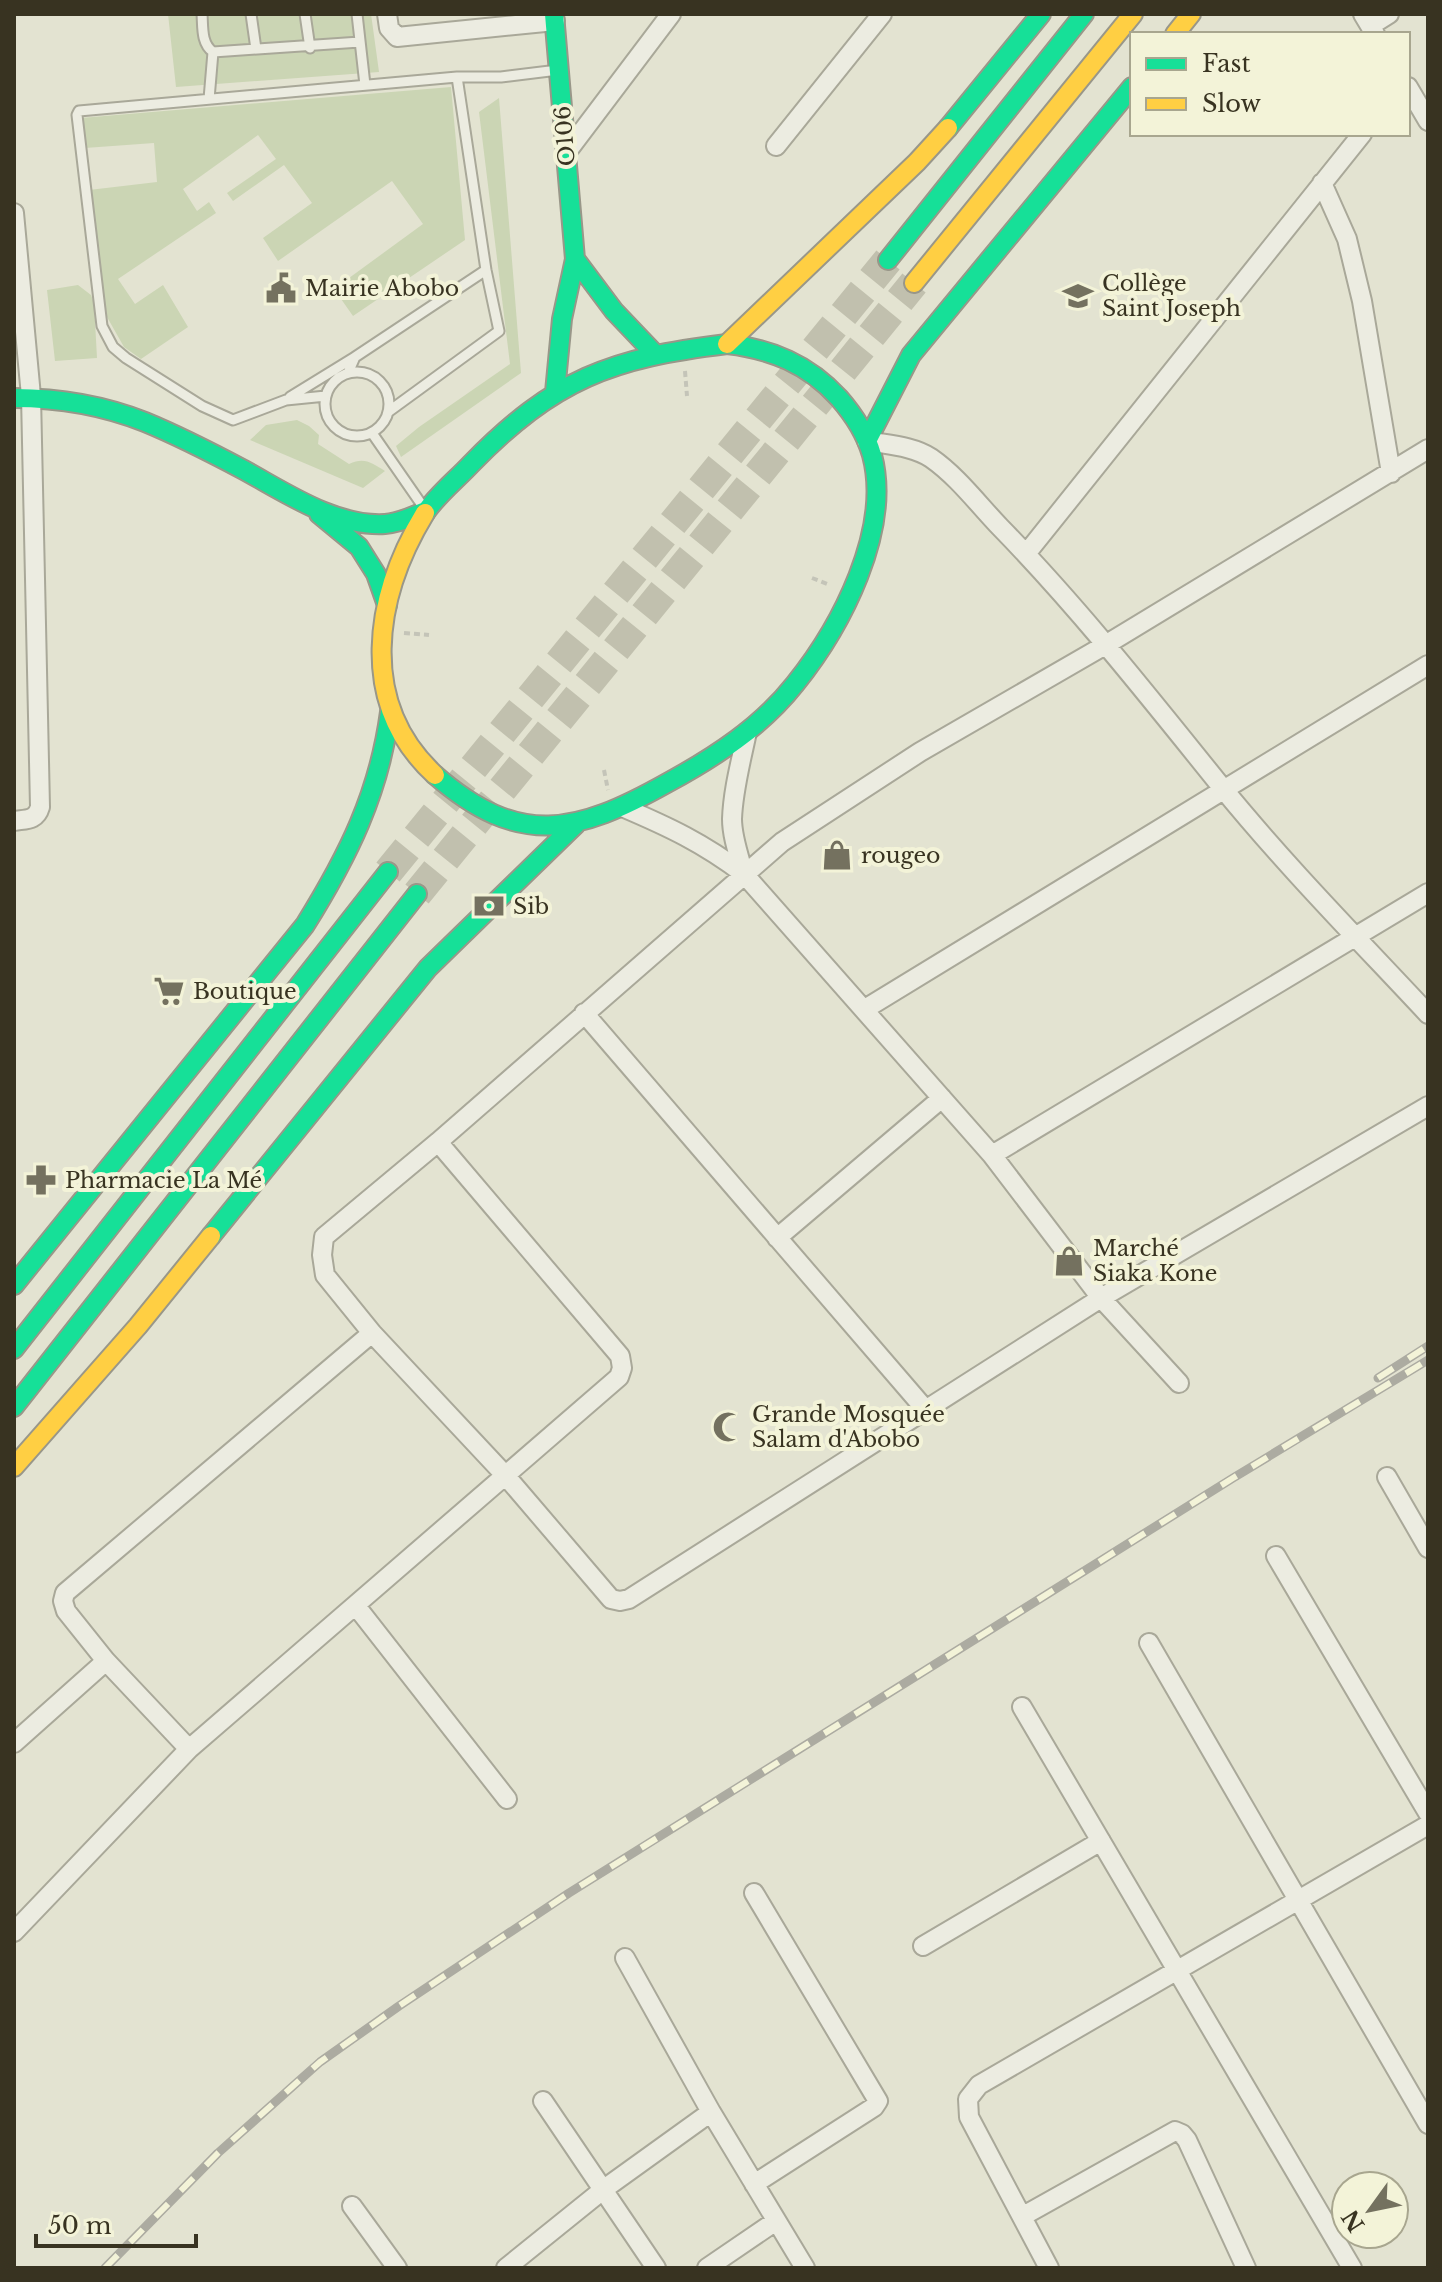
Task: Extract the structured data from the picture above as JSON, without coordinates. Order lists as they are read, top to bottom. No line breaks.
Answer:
{"streets":{"main road":["O106"]},"places":{"public building":["Mairie Abobo"],"school or university":["Collège Saint Joseph"],"shop":["rougeo","Marché Siaka Kone"],"bank":["Sib"],"supermarket":["Boutique"],"pharmacy":["Pharmacie La Mé"],"mosque":["Grande Mosquée Salam d'Abobo"]},"legend":["Fast","Slow"],"scale_bar":"50 m","north":"bottom left"}
